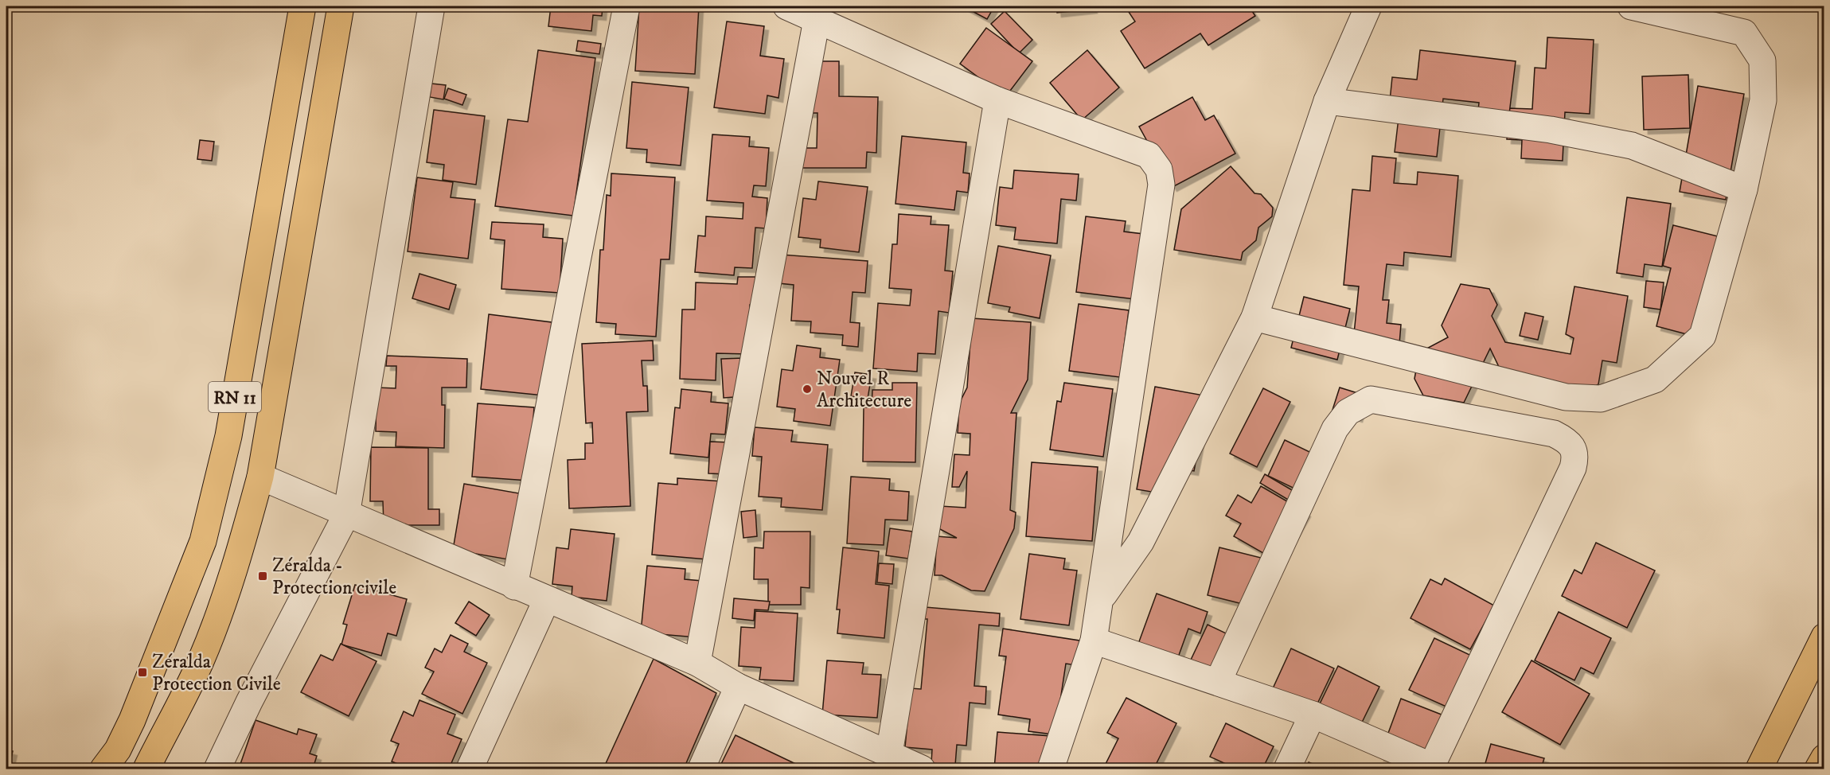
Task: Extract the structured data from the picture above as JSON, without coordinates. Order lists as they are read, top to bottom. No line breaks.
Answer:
{"streets":{"highway":["RN 11"]},"places":{"other":["Nouvel R Architecture"],"transit":["Zéralda - Protection civile","Zéralda Protection Civile"]}}
